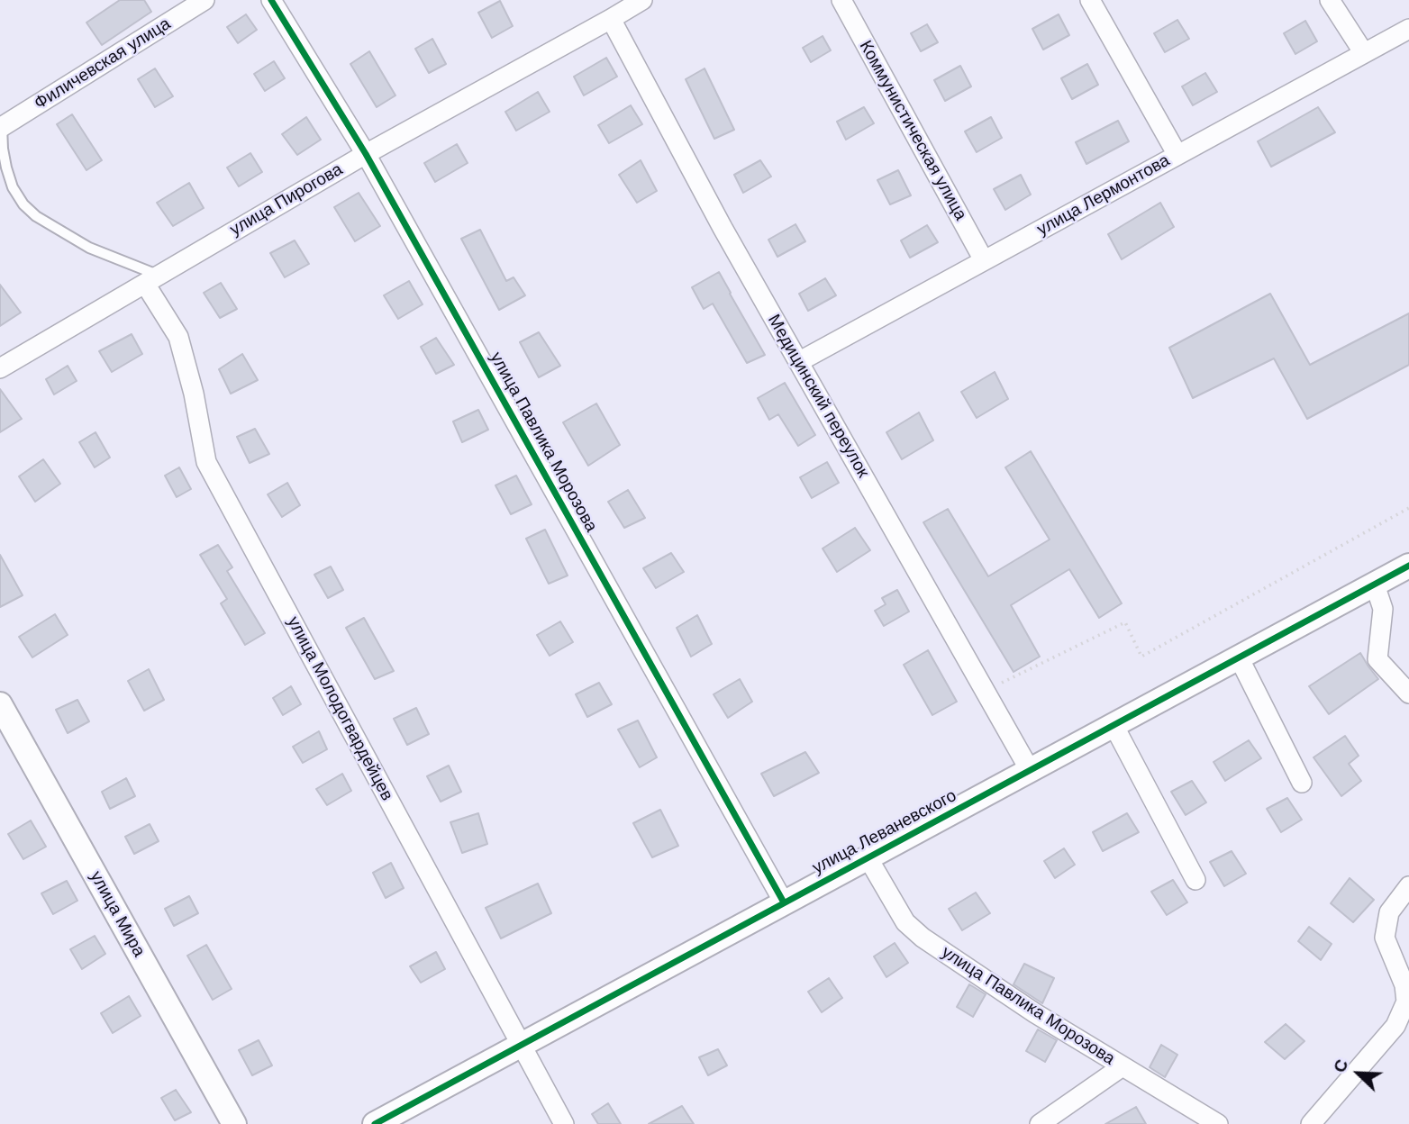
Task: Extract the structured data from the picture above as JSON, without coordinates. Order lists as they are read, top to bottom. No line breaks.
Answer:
{"streets":{"street":["Филичевская улица","Коммунистическая улица","улица Лермонтова","улица Пирогова","Медицинский переулок","улица Павлика Морозова","улица Молодогвардейцев","улица Леваневского","улица Мира"]},"crossings":[["Коммунистическая улица","улица Лермонтова"],["улица Лермонтова","Медицинский переулок"],["улица Пирогова","Медицинский переулок"],["улица Пирогова","улица Павлика Морозова"],["улица Пирогова","улица Молодогвардейцев"],["Медицинский переулок","улица Леваневского"],["улица Павлика Морозова","улица Леваневского"],["улица Молодогвардейцев","улица Леваневского"]],"north":"top left"}
